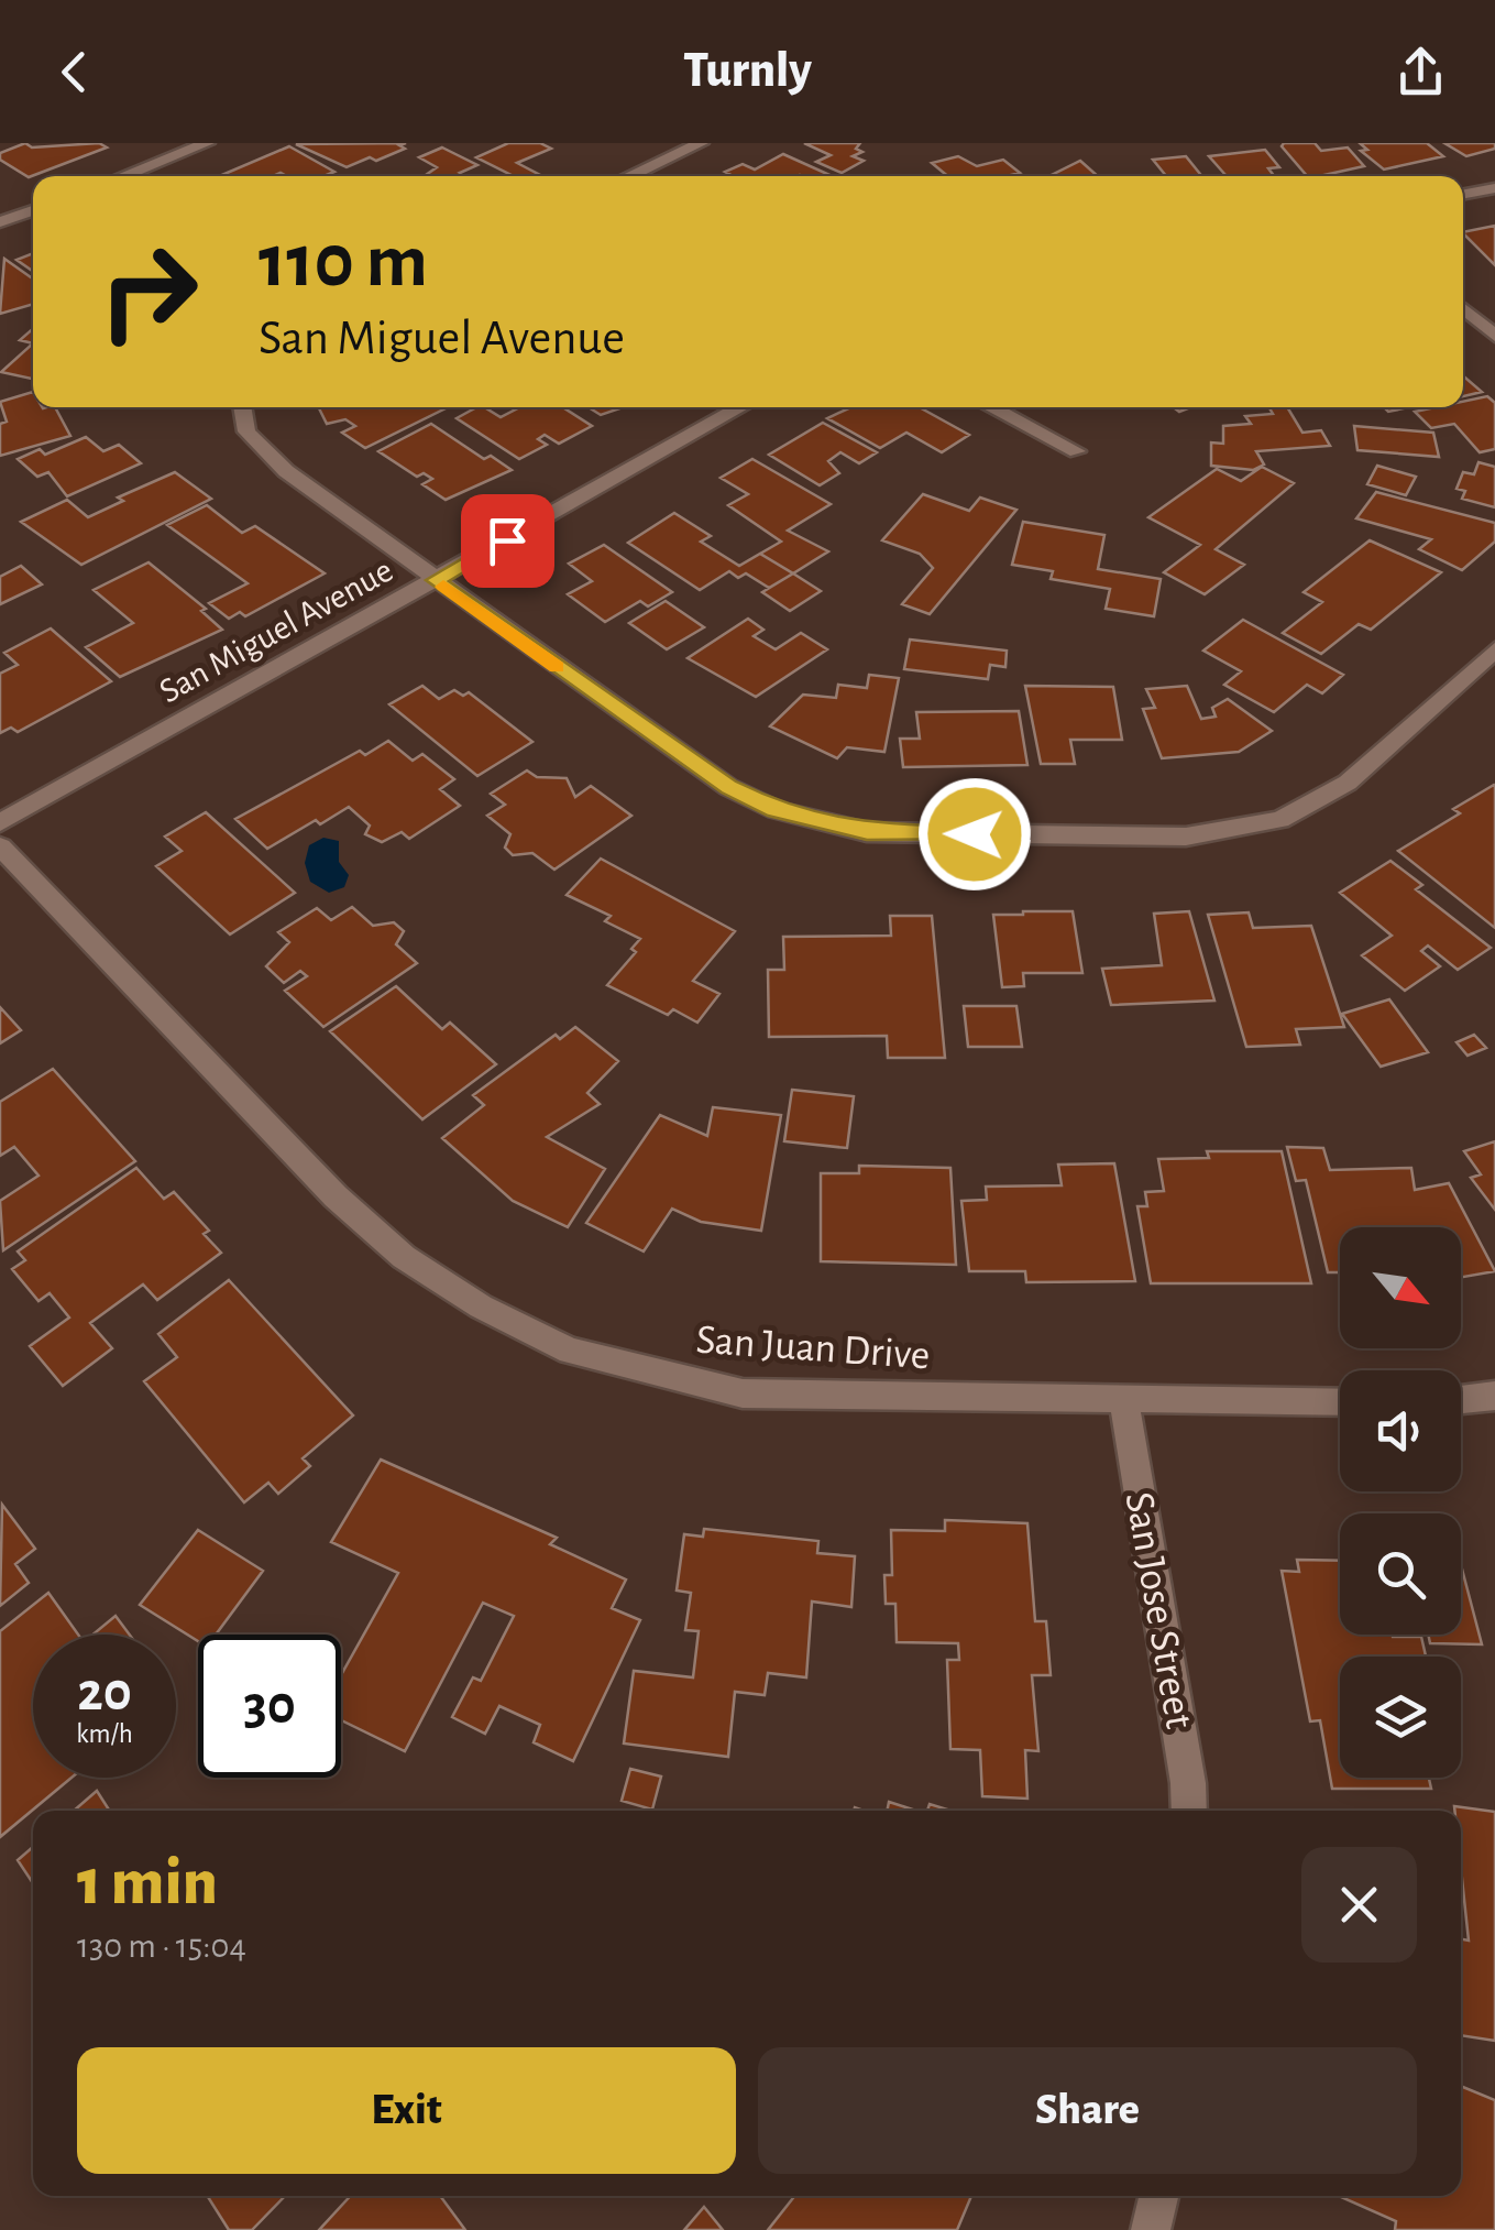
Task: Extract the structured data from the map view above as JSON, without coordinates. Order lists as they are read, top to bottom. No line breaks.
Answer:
{"streets":{"street":["San Miguel Avenue","San Juan Drive","San Jose Street"]},"crossings":[["San Juan Drive","San Jose Street"]],"north":"bottom right","page":{"header":"Turnly","turn":["110 m","San Miguel Avenue"],"speed":"20 km/h","limit":"30","heading":["1 min","130 m · 15:04"],"buttons":["Exit","Share"]}}
